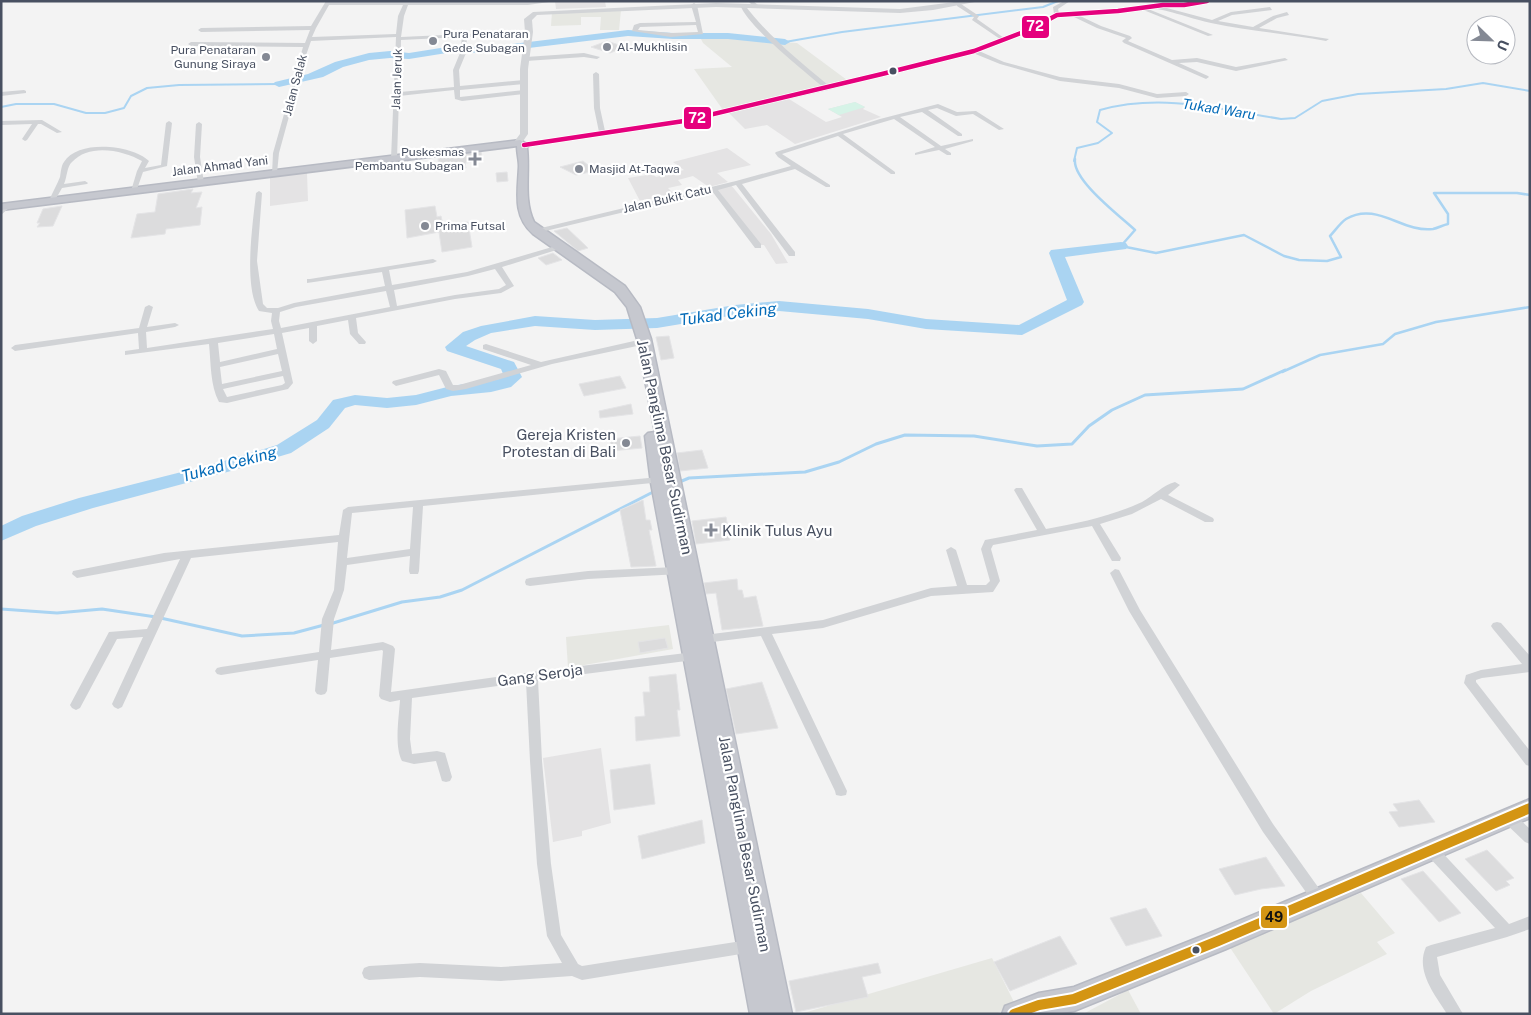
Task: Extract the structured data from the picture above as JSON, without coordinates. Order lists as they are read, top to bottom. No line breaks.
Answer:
{"streets":{"highway":["Jalan Ahmad Yani","Jalan Panglima Besar Sudirman"],"street":["Jalan Jeruk","Jalan Salak","Jalan Bukit Catu","Gang Seroja"]},"crossings":[["Jalan Jeruk","Jalan Ahmad Yani"],["Jalan Salak","Jalan Ahmad Yani"],["Jalan Panglima Besar Sudirman","Gang Seroja"]],"water":["Tukad Waru","Tukad Ceking"],"places":{"other":["Pura Penataran Gede Subagan","Al-Mukhlisin","Pura Penataran Gunung Siraya","Masjid At-Taqwa","Prima Futsal","Gereja Kristen Protestan di Bali"],"health":["Puskesmas Pembantu Subagan","Klinik Tulus Ayu"]},"lines":["transit line 72","transit line 49"],"north":"bottom right"}
